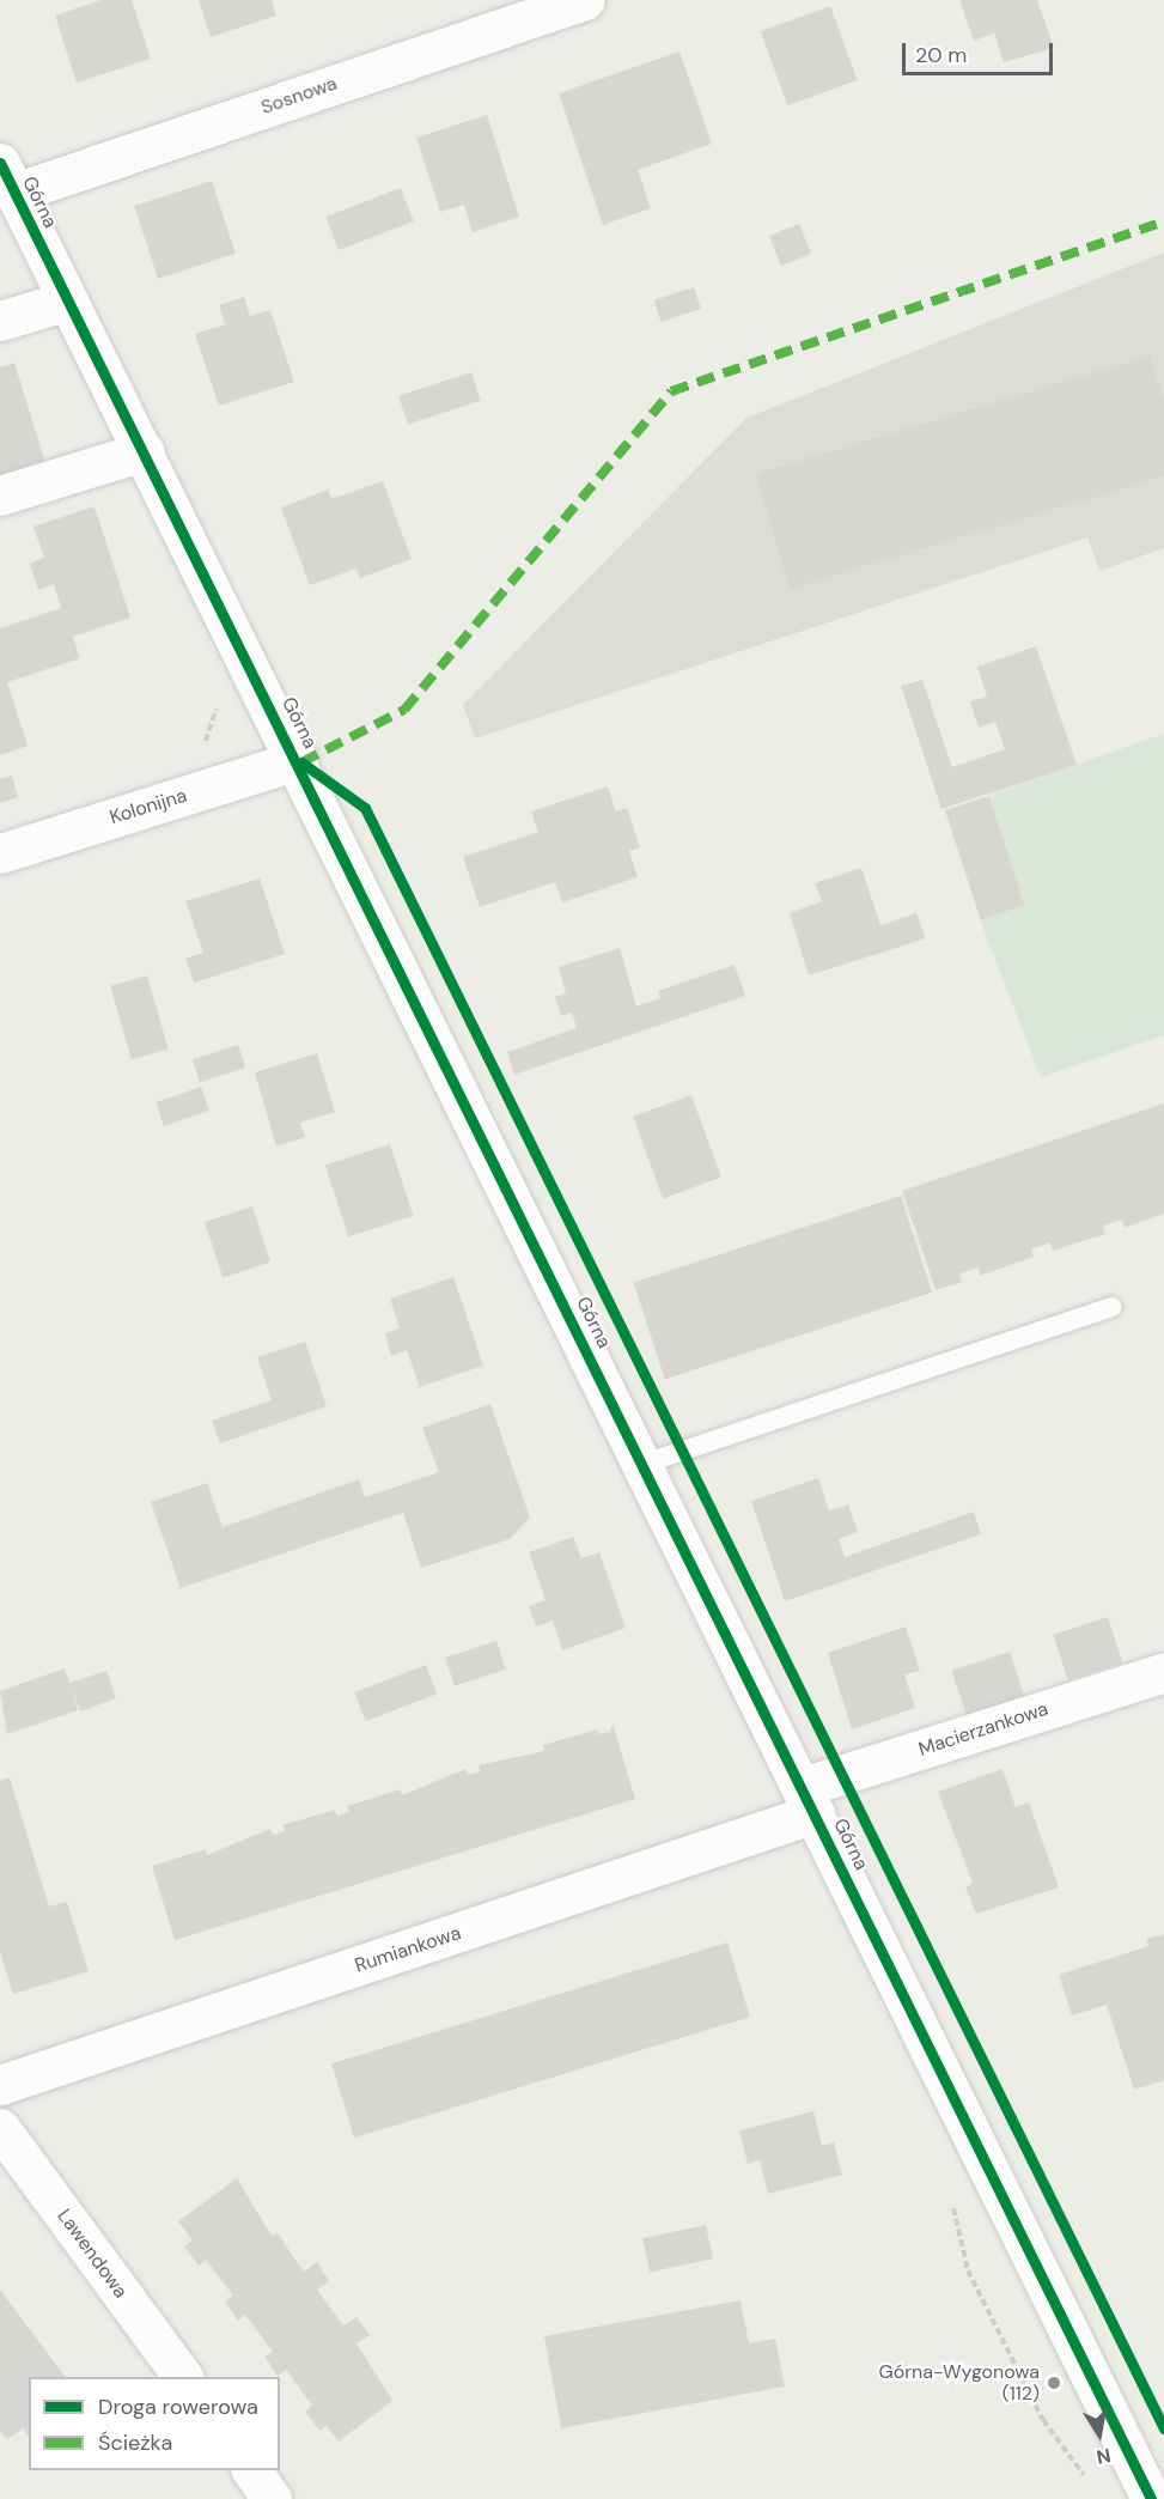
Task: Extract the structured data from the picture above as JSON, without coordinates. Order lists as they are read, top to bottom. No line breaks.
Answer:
{"streets":{"street":["Sosnowa","Górna","Kolonijna","Macierzankowa","Rumiankowa","Lawendowa"]},"crossings":[["Sosnowa","Górna"],["Górna","Kolonijna"],["Górna","Macierzankowa"],["Górna","Rumiankowa"],["Macierzankowa","Rumiankowa"]],"places":["Górna-Wygonowa (112)"],"legend":["Droga rowerowa","Ścieżka"],"scale_bar":"20 m","north":"bottom"}
